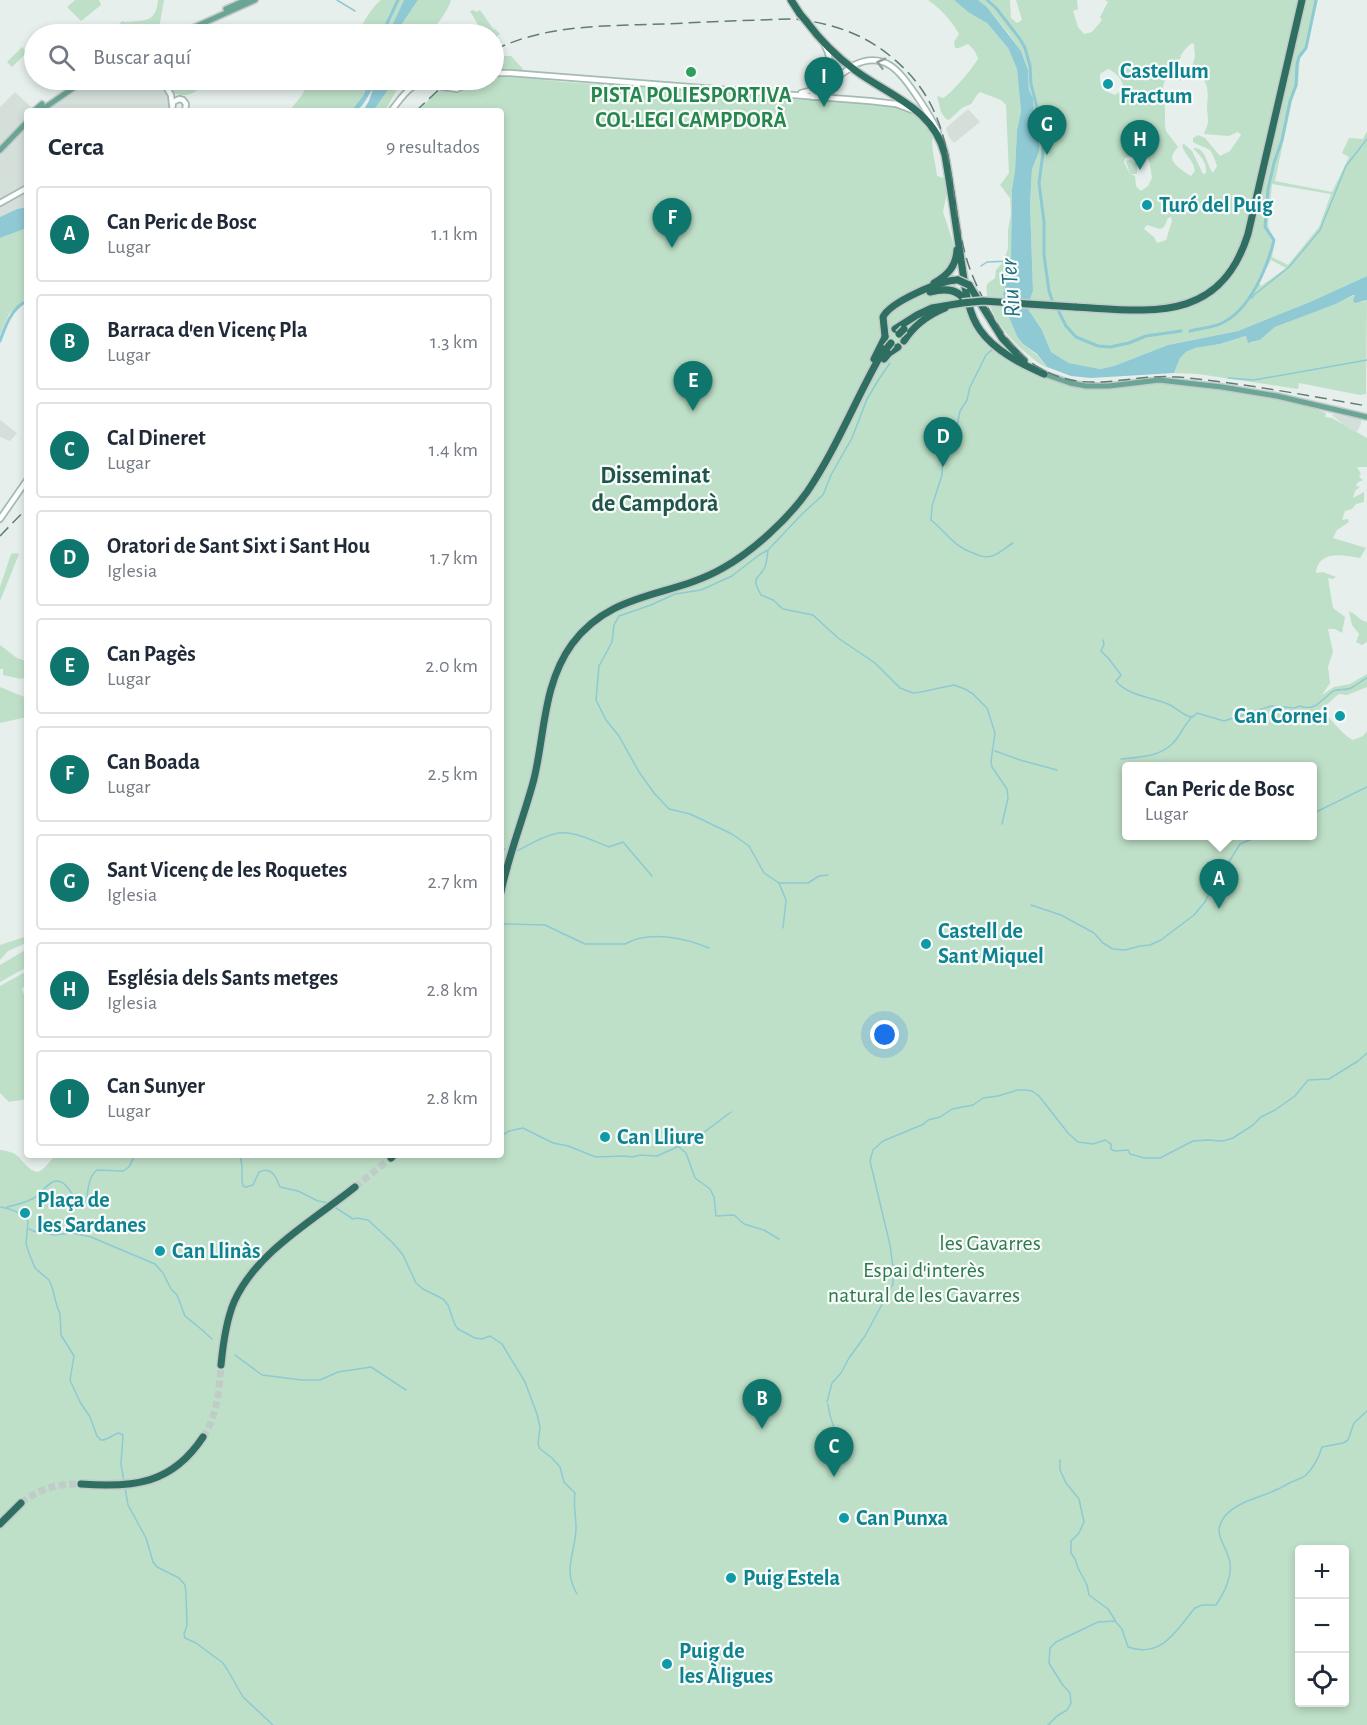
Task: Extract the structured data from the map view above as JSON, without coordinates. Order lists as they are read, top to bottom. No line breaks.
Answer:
{"districts":["Disseminat de Campdorà"],"water":["Riu Ter"],"parks":["les Gavarres","Espai d'interès natural de les Gavarres"],"places":["PISTA POLIESPORTIVA COL·LEGI CAMPDORÀ","Castellum Fractum","Turó del Puig","Can Cornei","Castell de Sant Miquel","Can Lliure","Plaça de les Sardanes","Can Llinàs","Can Punxa","Puig Estela","Puig de les Àligues"],"page":{"search":"Buscar aquí","pins":["I","G","H","F","E","D","A","B","C"],"heading":["Cerca","9 resultados"],"list":[{"mark":"A","name":"Can Peric de Bosc","note":"Lugar","value":"1.1 km"},{"mark":"B","name":"Barraca d'en Vicenç Pla","note":"Lugar","value":"1.3 km"},{"mark":"C","name":"Cal Dineret","note":"Lugar","value":"1.4 km"},{"mark":"D","name":"Oratori de Sant Sixt i Sant Hou","note":"Iglesia","value":"1.7 km"},{"mark":"E","name":"Can Pagès","note":"Lugar","value":"2.0 km"},{"mark":"F","name":"Can Boada","note":"Lugar","value":"2.5 km"},{"mark":"G","name":"Sant Vicenç de les Roquetes","note":"Iglesia","value":"2.7 km"},{"mark":"H","name":"Església dels Sants metges","note":"Iglesia","value":"2.8 km"},{"mark":"I","name":"Can Sunyer","note":"Lugar","value":"2.8 km"}],"popup":["Can Peric de Bosc","Lugar"],"map_buttons":["+","−"]}}
